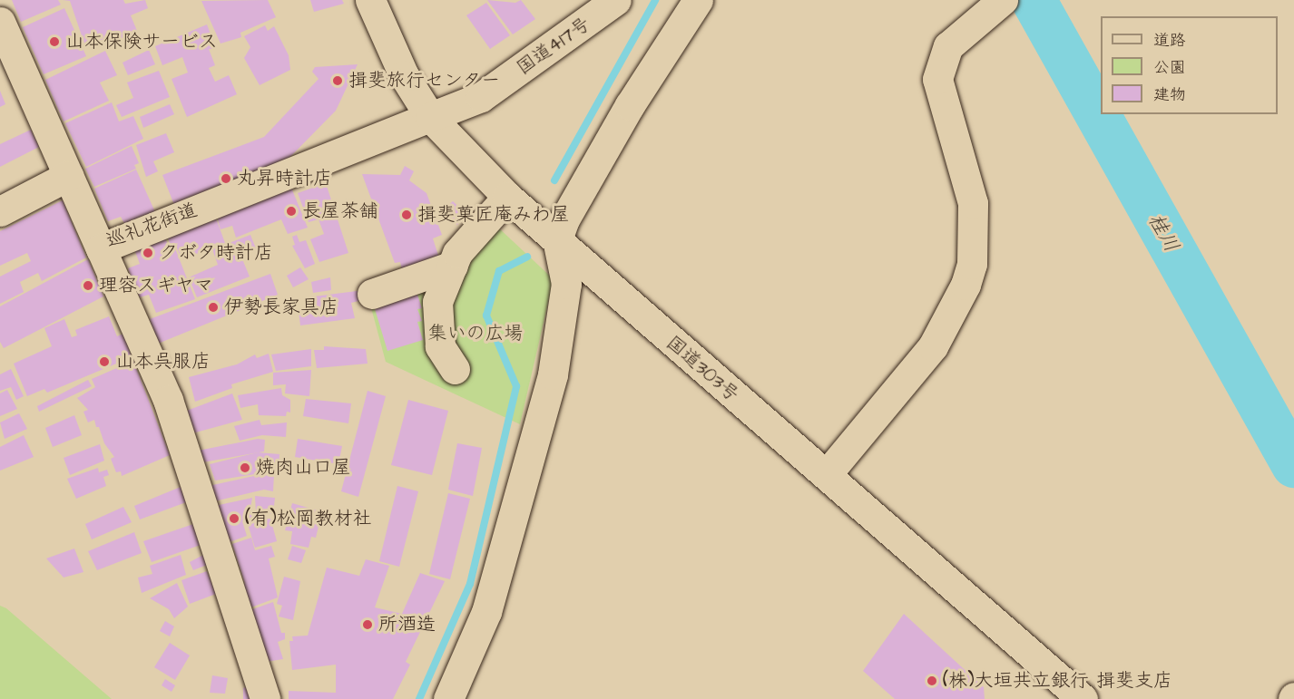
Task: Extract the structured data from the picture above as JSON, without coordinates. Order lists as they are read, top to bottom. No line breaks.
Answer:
{"streets":{"main road":["国道417号","巡礼花街道","国道303号"]},"crossings":[["国道417号","巡礼花街道"],["国道417号","国道303号"],["巡礼花街道","国道303号"]],"water":["桂川"],"parks":["集いの広場"],"places":["山本保険サービス","揖斐旅行センター","丸昇時計店","長屋茶舗","揖斐菓匠庵みわ屋","クボタ時計店","理容スギヤマ","伊勢長家具店","山本呉服店","焼肉山口屋","(有)松岡教材社","所酒造","(株)大垣共立銀行 揖斐支店"],"legend":["道路","公園","建物"]}
